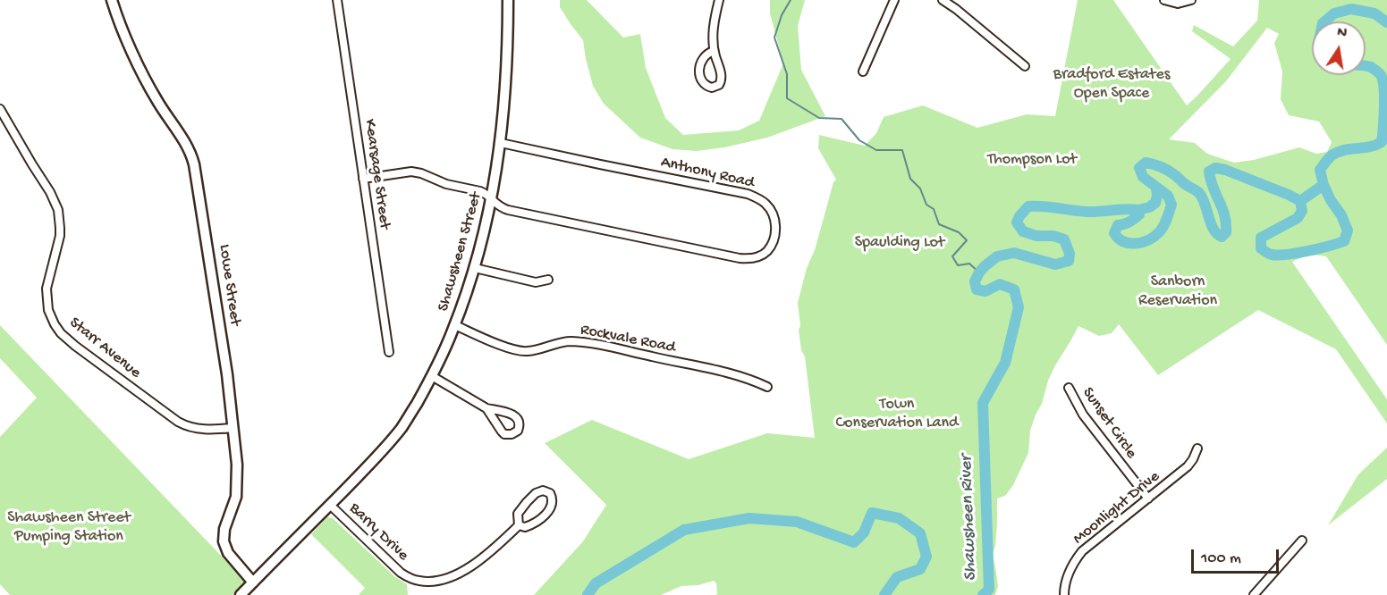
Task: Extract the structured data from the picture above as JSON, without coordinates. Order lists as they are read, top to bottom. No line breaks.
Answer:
{"streets":{"main road":["Shawsheen Street","Lowe Street"],"street":["Anthony Road","Kearsage Street","Rockvale Road","Starr Avenue","Sunset Circle","Moonlight Drive","Barry Drive"]},"crossings":[["Anthony Road","Kearsage Street"],["Anthony Road","Shawsheen Street"],["Shawsheen Street","Lowe Street"],["Shawsheen Street","Rockvale Road"],["Shawsheen Street","Barry Drive"],["Lowe Street","Starr Avenue"],["Sunset Circle","Moonlight Drive"]],"water":["Shawsheen River"],"parks":["Bradford Estates Open Space","Thompson Lot","Spaulding Lot","Sanborn Reservation","Town Conservation Land","Shawsheen Street Pumping Station"],"scale_bar":"100 m","north":"top"}
